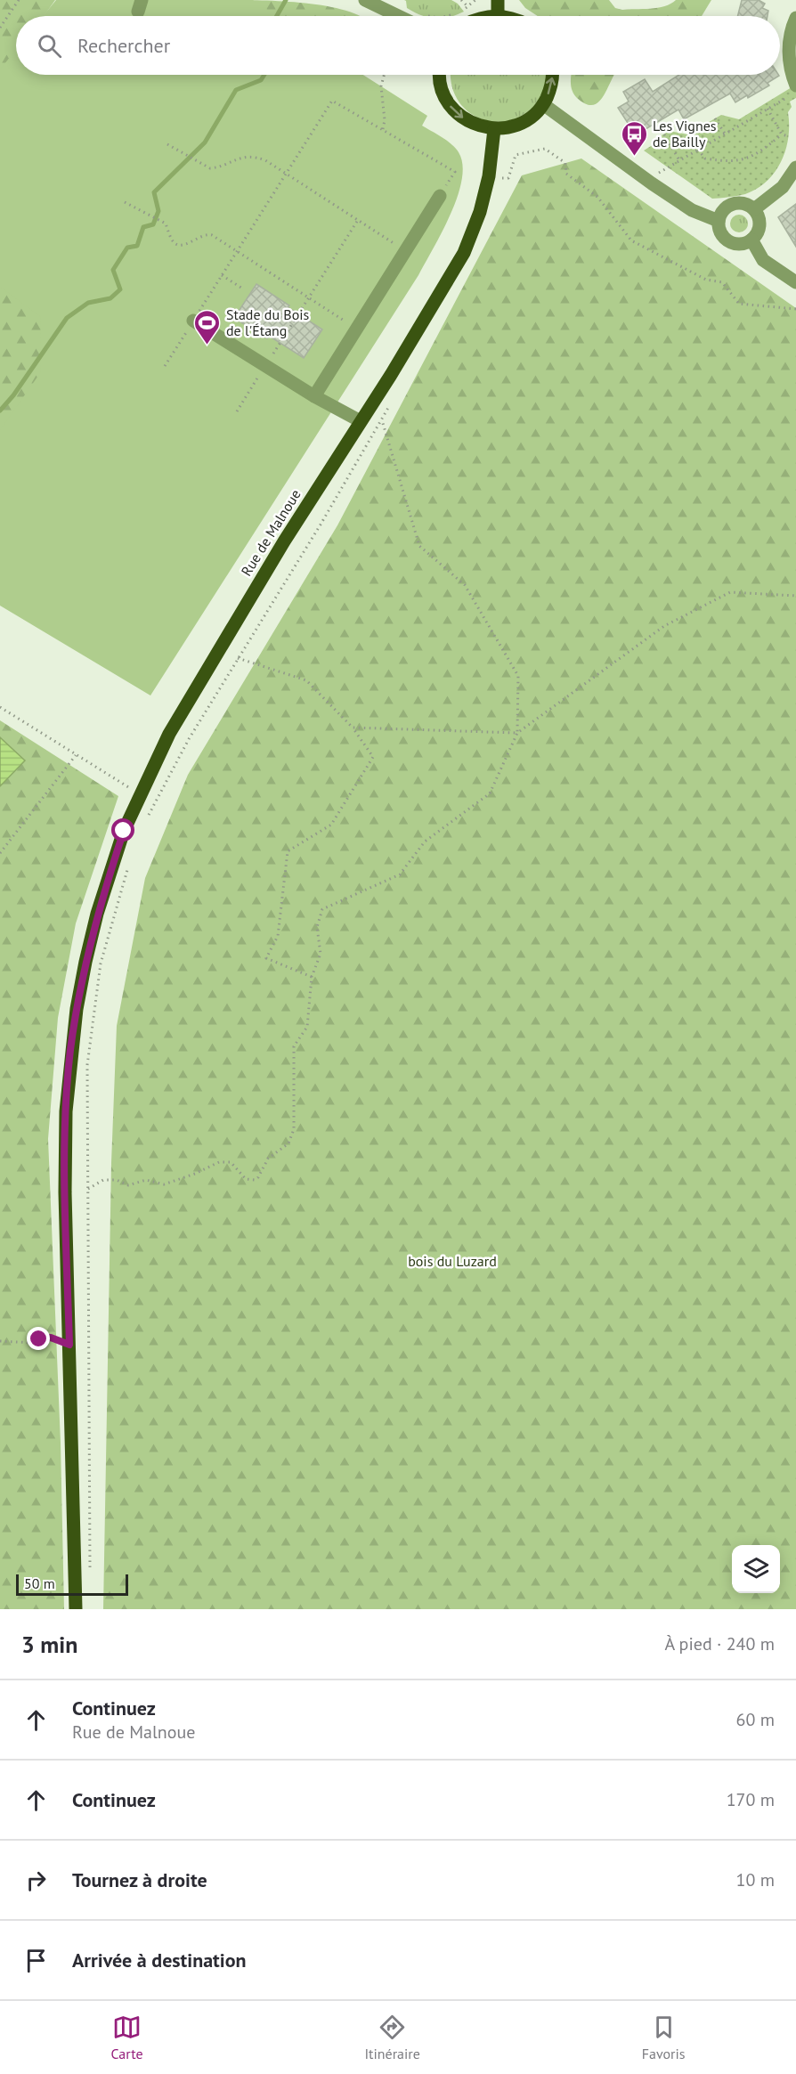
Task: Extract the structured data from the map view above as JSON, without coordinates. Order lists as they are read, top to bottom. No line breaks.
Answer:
{"streets":{"main road":["Rue de Malnoue"]},"parks":["bois du Luzard"],"places":{"bus stop":["Les Vignes de Bailly"],"sports":["Stade du Bois de l'Étang"]},"scale_bar":"50 m","page":{"search":"Rechercher","scale":"50 m","heading":["3 min","À pied · 240 m"],"list":[["Continuez","Rue de Malnoue","60 m"],["Continuez","170 m"],["Tournez à droite","10 m"],"Arrivée à destination"],"nav":["Carte","Itinéraire","Favoris"]}}
